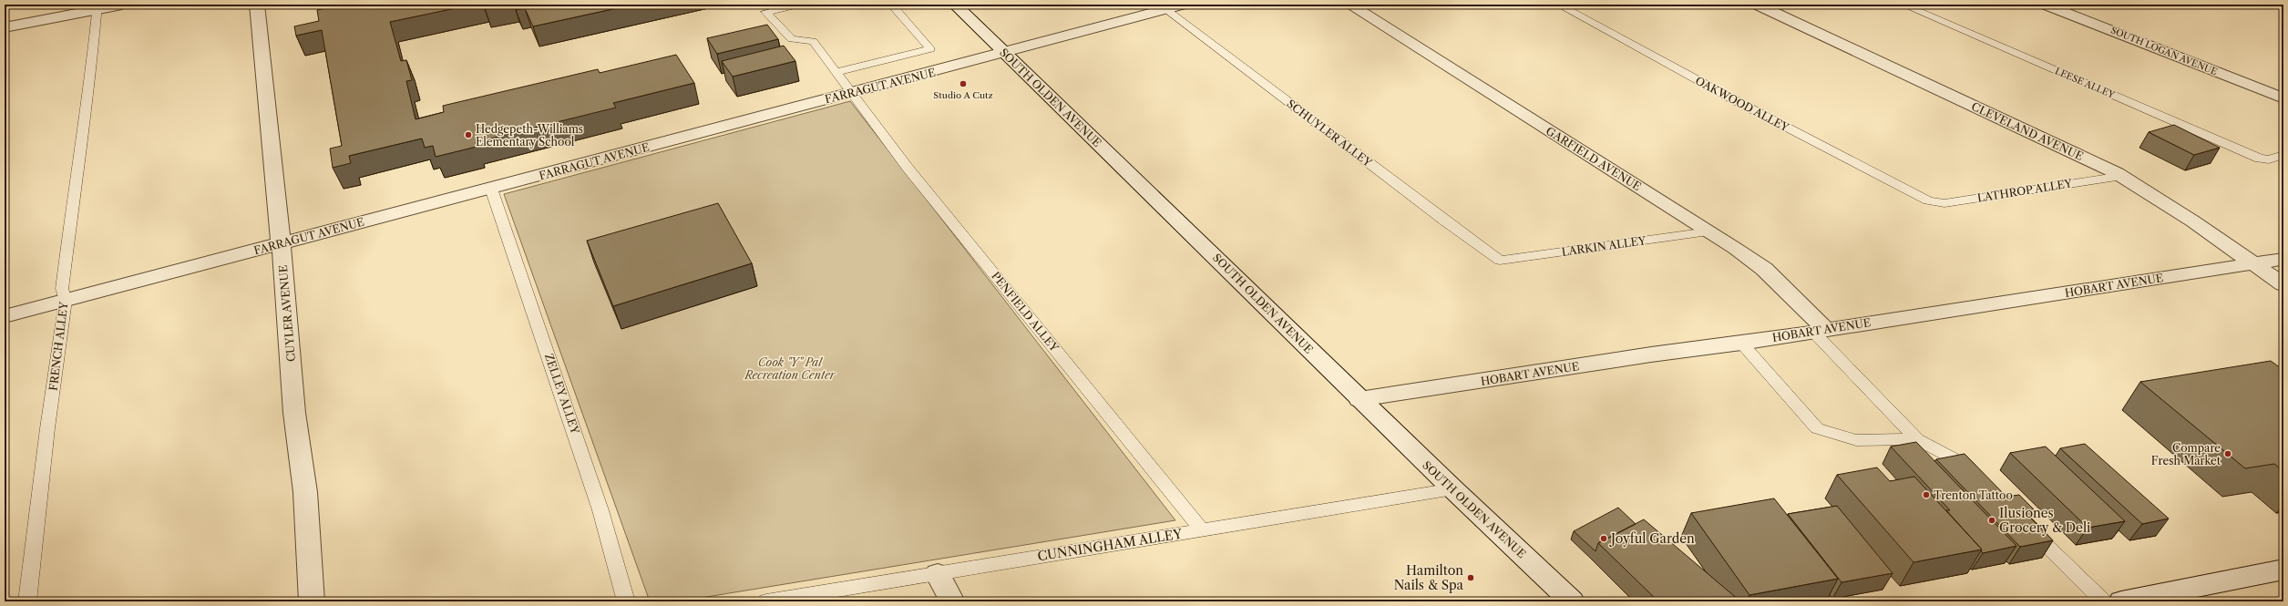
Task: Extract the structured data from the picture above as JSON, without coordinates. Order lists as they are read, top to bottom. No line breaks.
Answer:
{"streets":{"street":["SOUTH LOGAN AVENUE","FARRAGUT AVENUE","SOUTH OLDEN AVENUE","CLEVELAND AVENUE","GARFIELD AVENUE","HOBART AVENUE","CUYLER AVENUE"],"lane":["LEESE ALLEY","OAKWOOD ALLEY","SCHUYLER ALLEY","LATHROP ALLEY","LARKIN ALLEY","PENFIELD ALLEY","FRENCH ALLEY","ZELLEY ALLEY","CUNNINGHAM ALLEY"]},"crossings":[["FARRAGUT AVENUE","SOUTH OLDEN AVENUE"],["FARRAGUT AVENUE","SCHUYLER ALLEY"],["FARRAGUT AVENUE","PENFIELD ALLEY"],["FARRAGUT AVENUE","CUYLER AVENUE"],["FARRAGUT AVENUE","FRENCH ALLEY"],["FARRAGUT AVENUE","ZELLEY ALLEY"],["SOUTH OLDEN AVENUE","HOBART AVENUE"],["SOUTH OLDEN AVENUE","CUNNINGHAM ALLEY"],["OAKWOOD ALLEY","LATHROP ALLEY"],["CLEVELAND AVENUE","LATHROP ALLEY"],["CLEVELAND AVENUE","HOBART AVENUE"],["SCHUYLER ALLEY","LARKIN ALLEY"],["GARFIELD AVENUE","LARKIN ALLEY"],["GARFIELD AVENUE","HOBART AVENUE"],["PENFIELD ALLEY","CUNNINGHAM ALLEY"]],"parks":["Cook \"Y\" Pal Recreation Center"],"places":["Studio A Cutz","Hedgepeth-Williams Elementary School","Compare Fresh Market","Trenton Tattoo","Ilusiones Grocery & Deli","Joyful Garden","Hamilton Nails & Spa"]}
